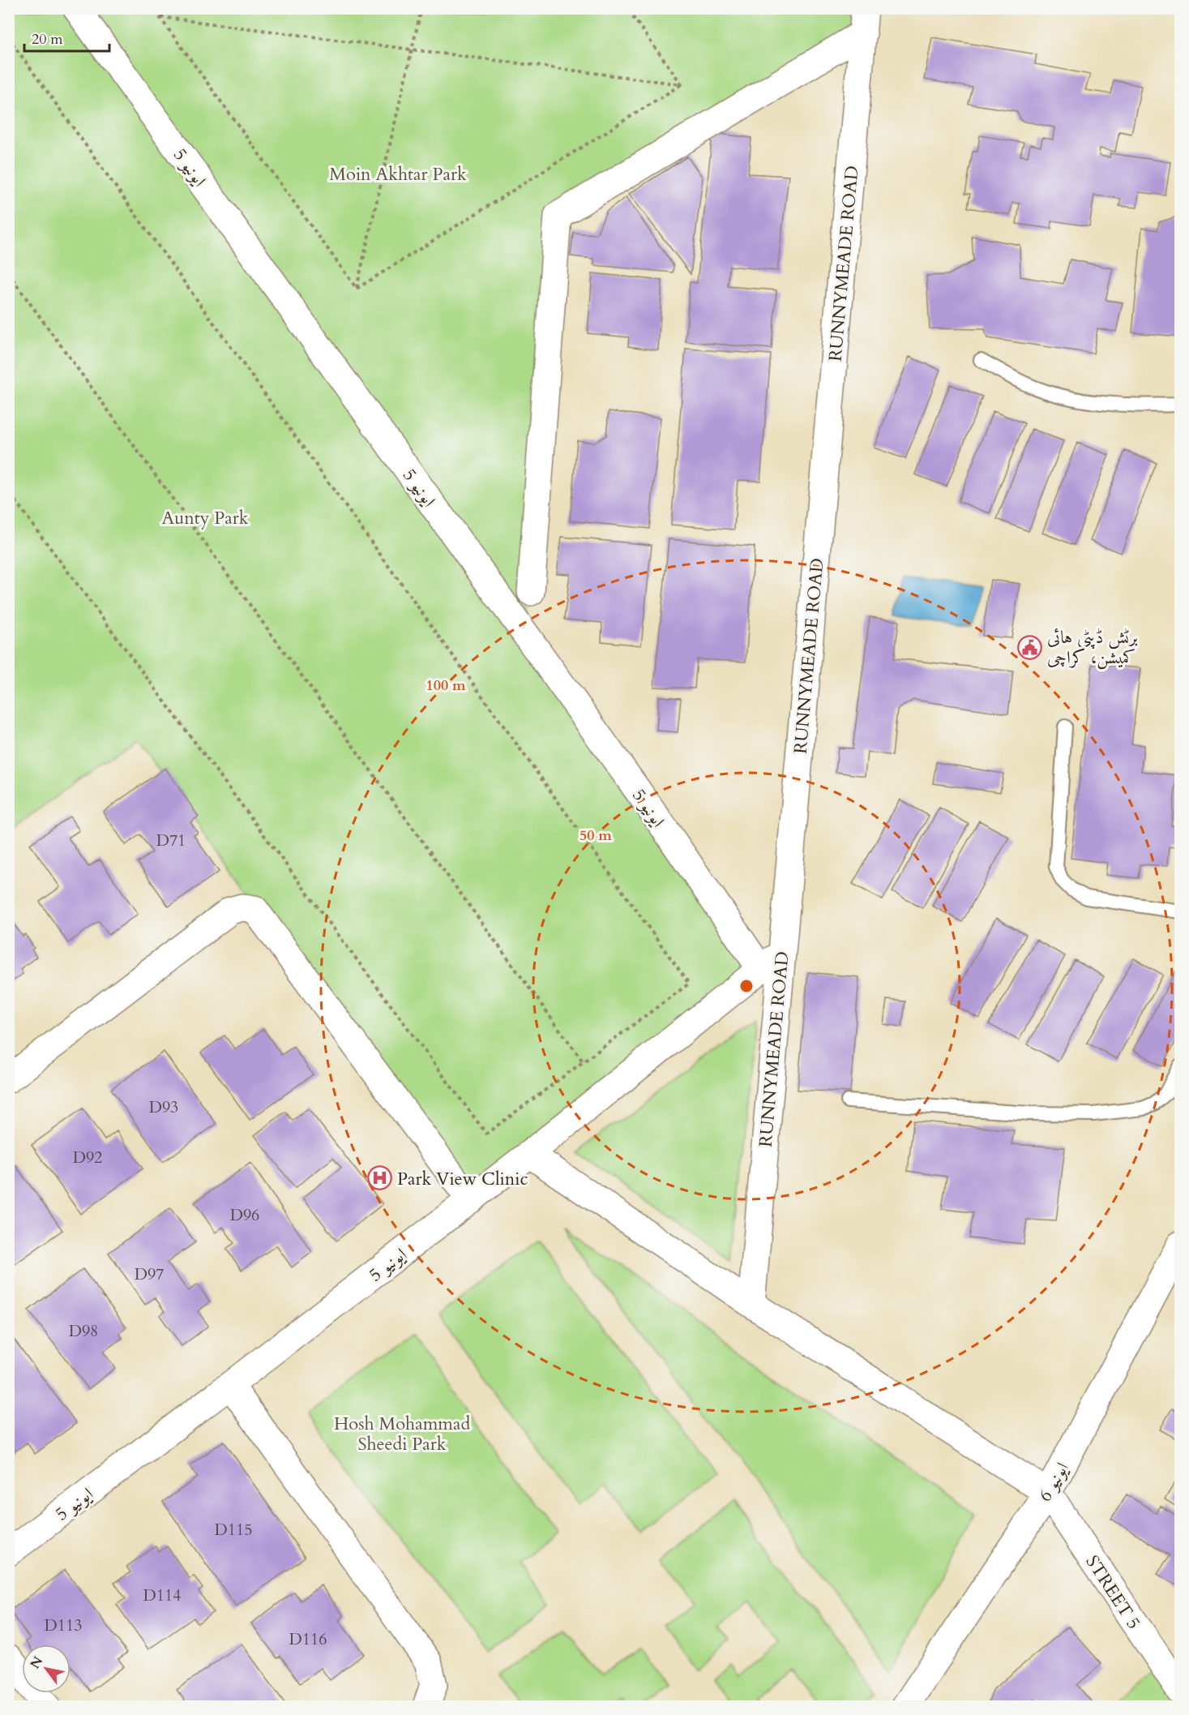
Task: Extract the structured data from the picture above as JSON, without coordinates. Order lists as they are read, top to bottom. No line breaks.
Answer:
{"streets":{"street":["ایونیو 5","RUNNYMEADE ROAD","ایونیو 6","STREET 5"]},"crossings":[["ایونیو 5","RUNNYMEADE ROAD"],["ایونیو 6","STREET 5"]],"parks":["Moin Akhtar Park","Aunty Park","Hosh Mohammad Sheedi Park"],"places":{"public building":["برٹش ڈپٹی ہائی کمیشن، کراچی"],"hospital":["Park View Clinic"]},"house_numbers":["D71","D93","D92","D96","D97","D98","D115","D114","D113","D116"],"scale_bar":"20 m","north":"top left","rings":["100 m","50 m"]}
